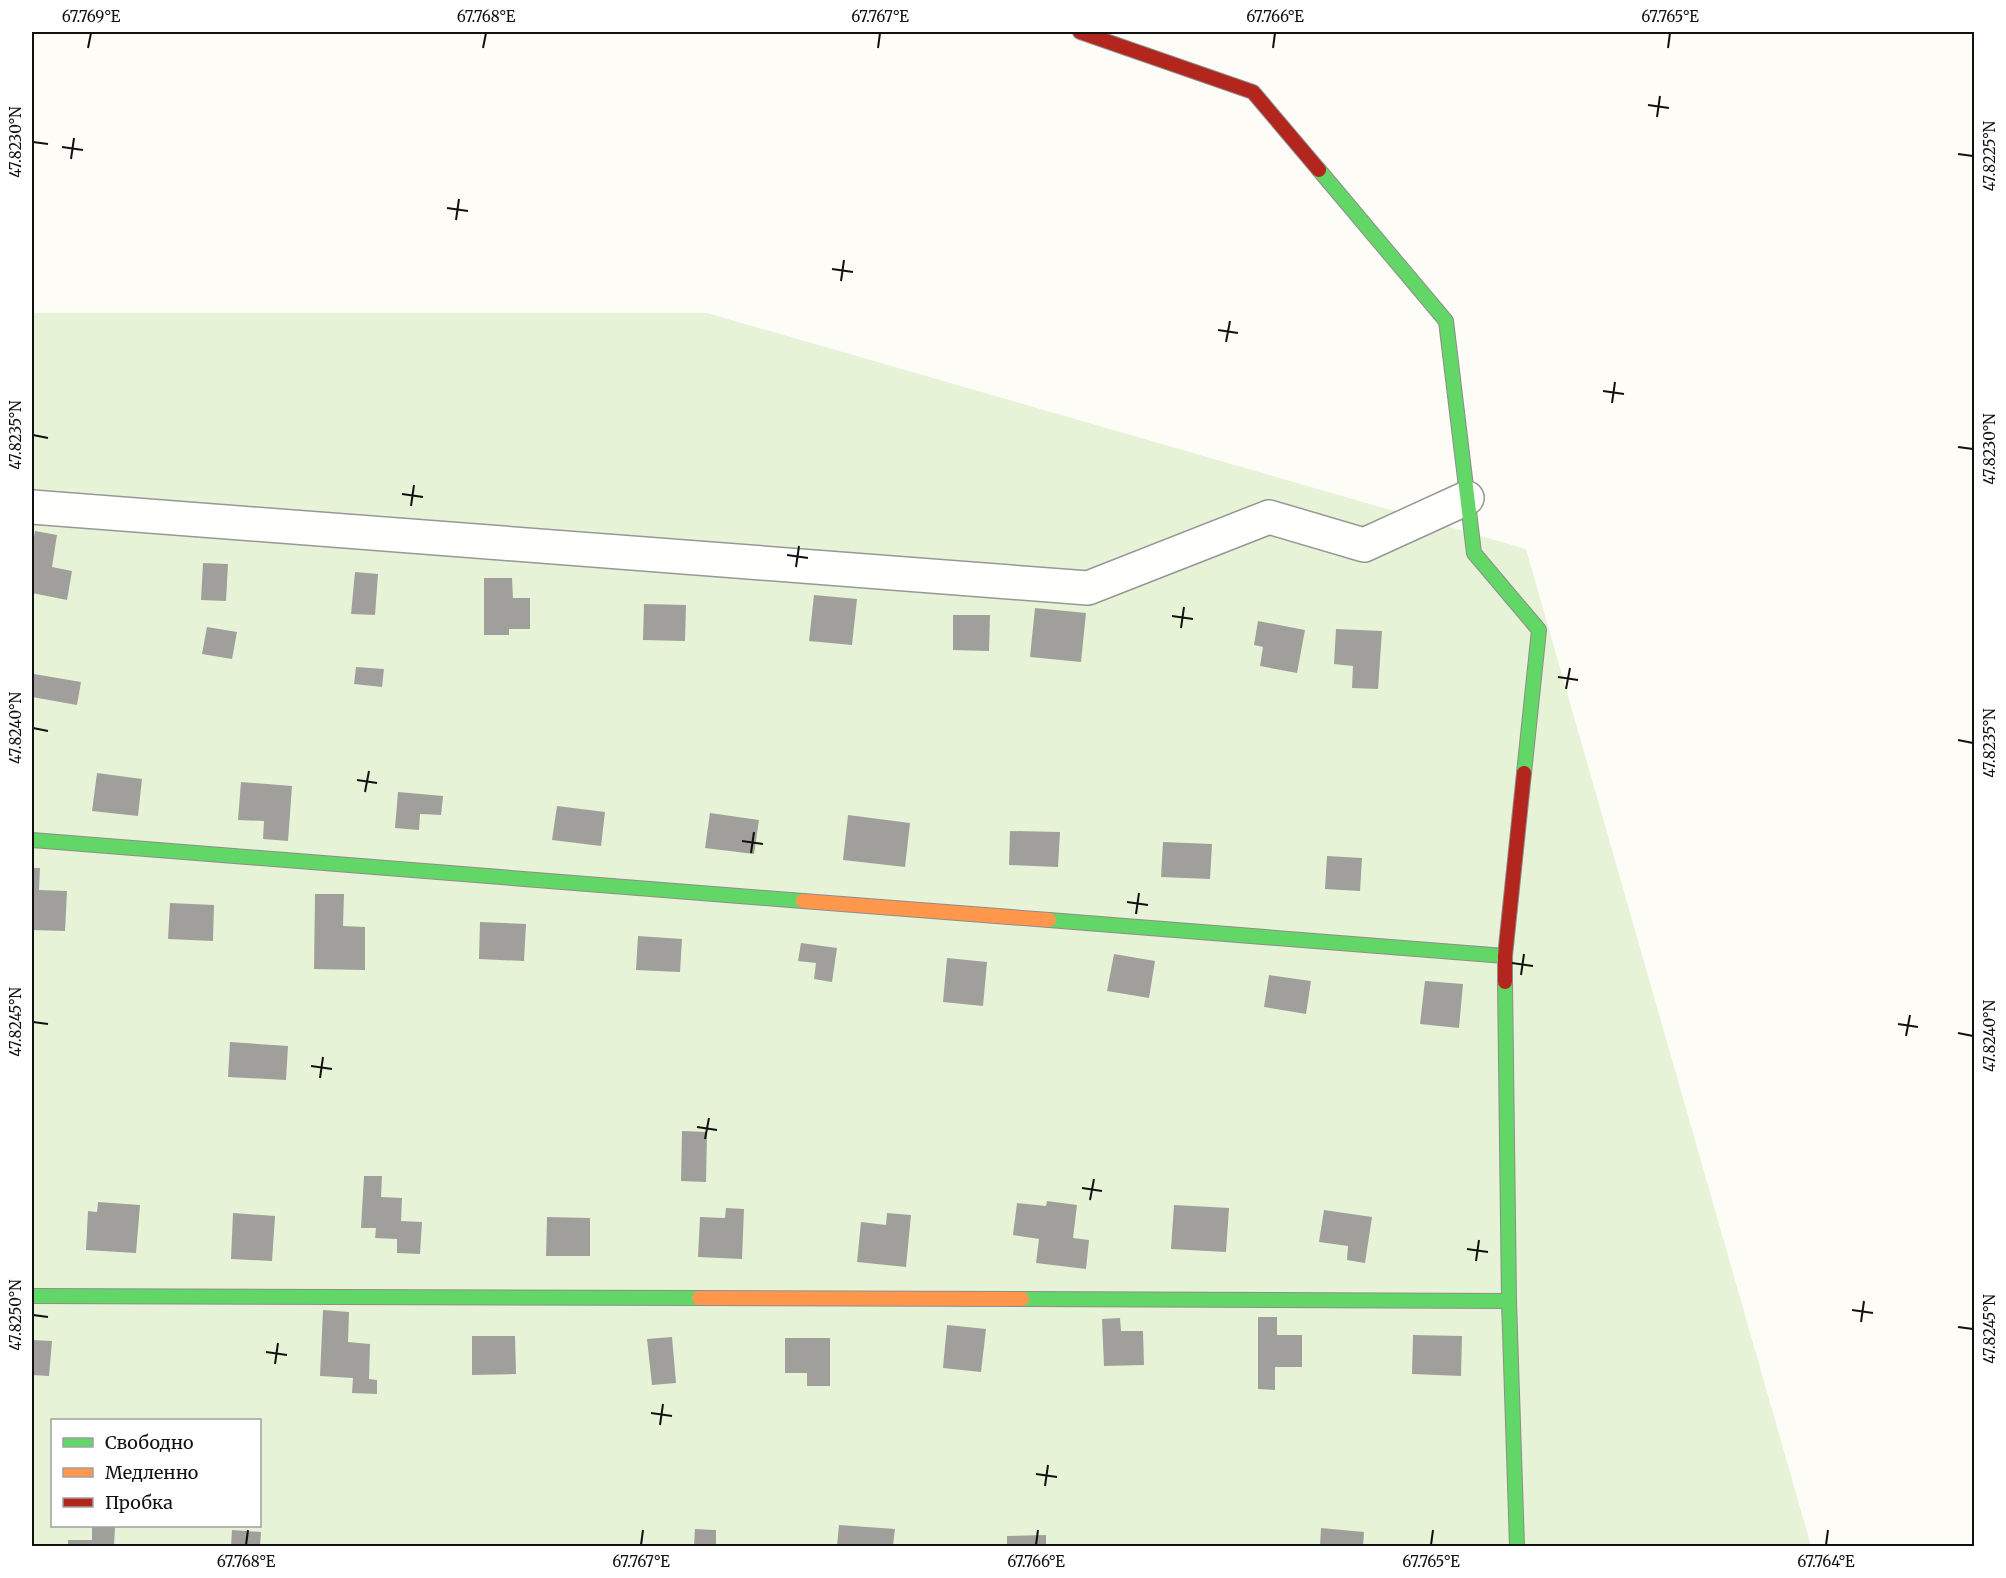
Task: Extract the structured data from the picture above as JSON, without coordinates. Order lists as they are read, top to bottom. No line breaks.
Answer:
{"legend":["Свободно","Медленно","Пробка"],"coordinates":["67.769°E","67.768°E","67.767°E","67.766°E","67.765°E","47.8230°N","47.8225°N","47.8235°N","47.8240°N","47.8245°N","47.8250°N","67.764°E"]}
